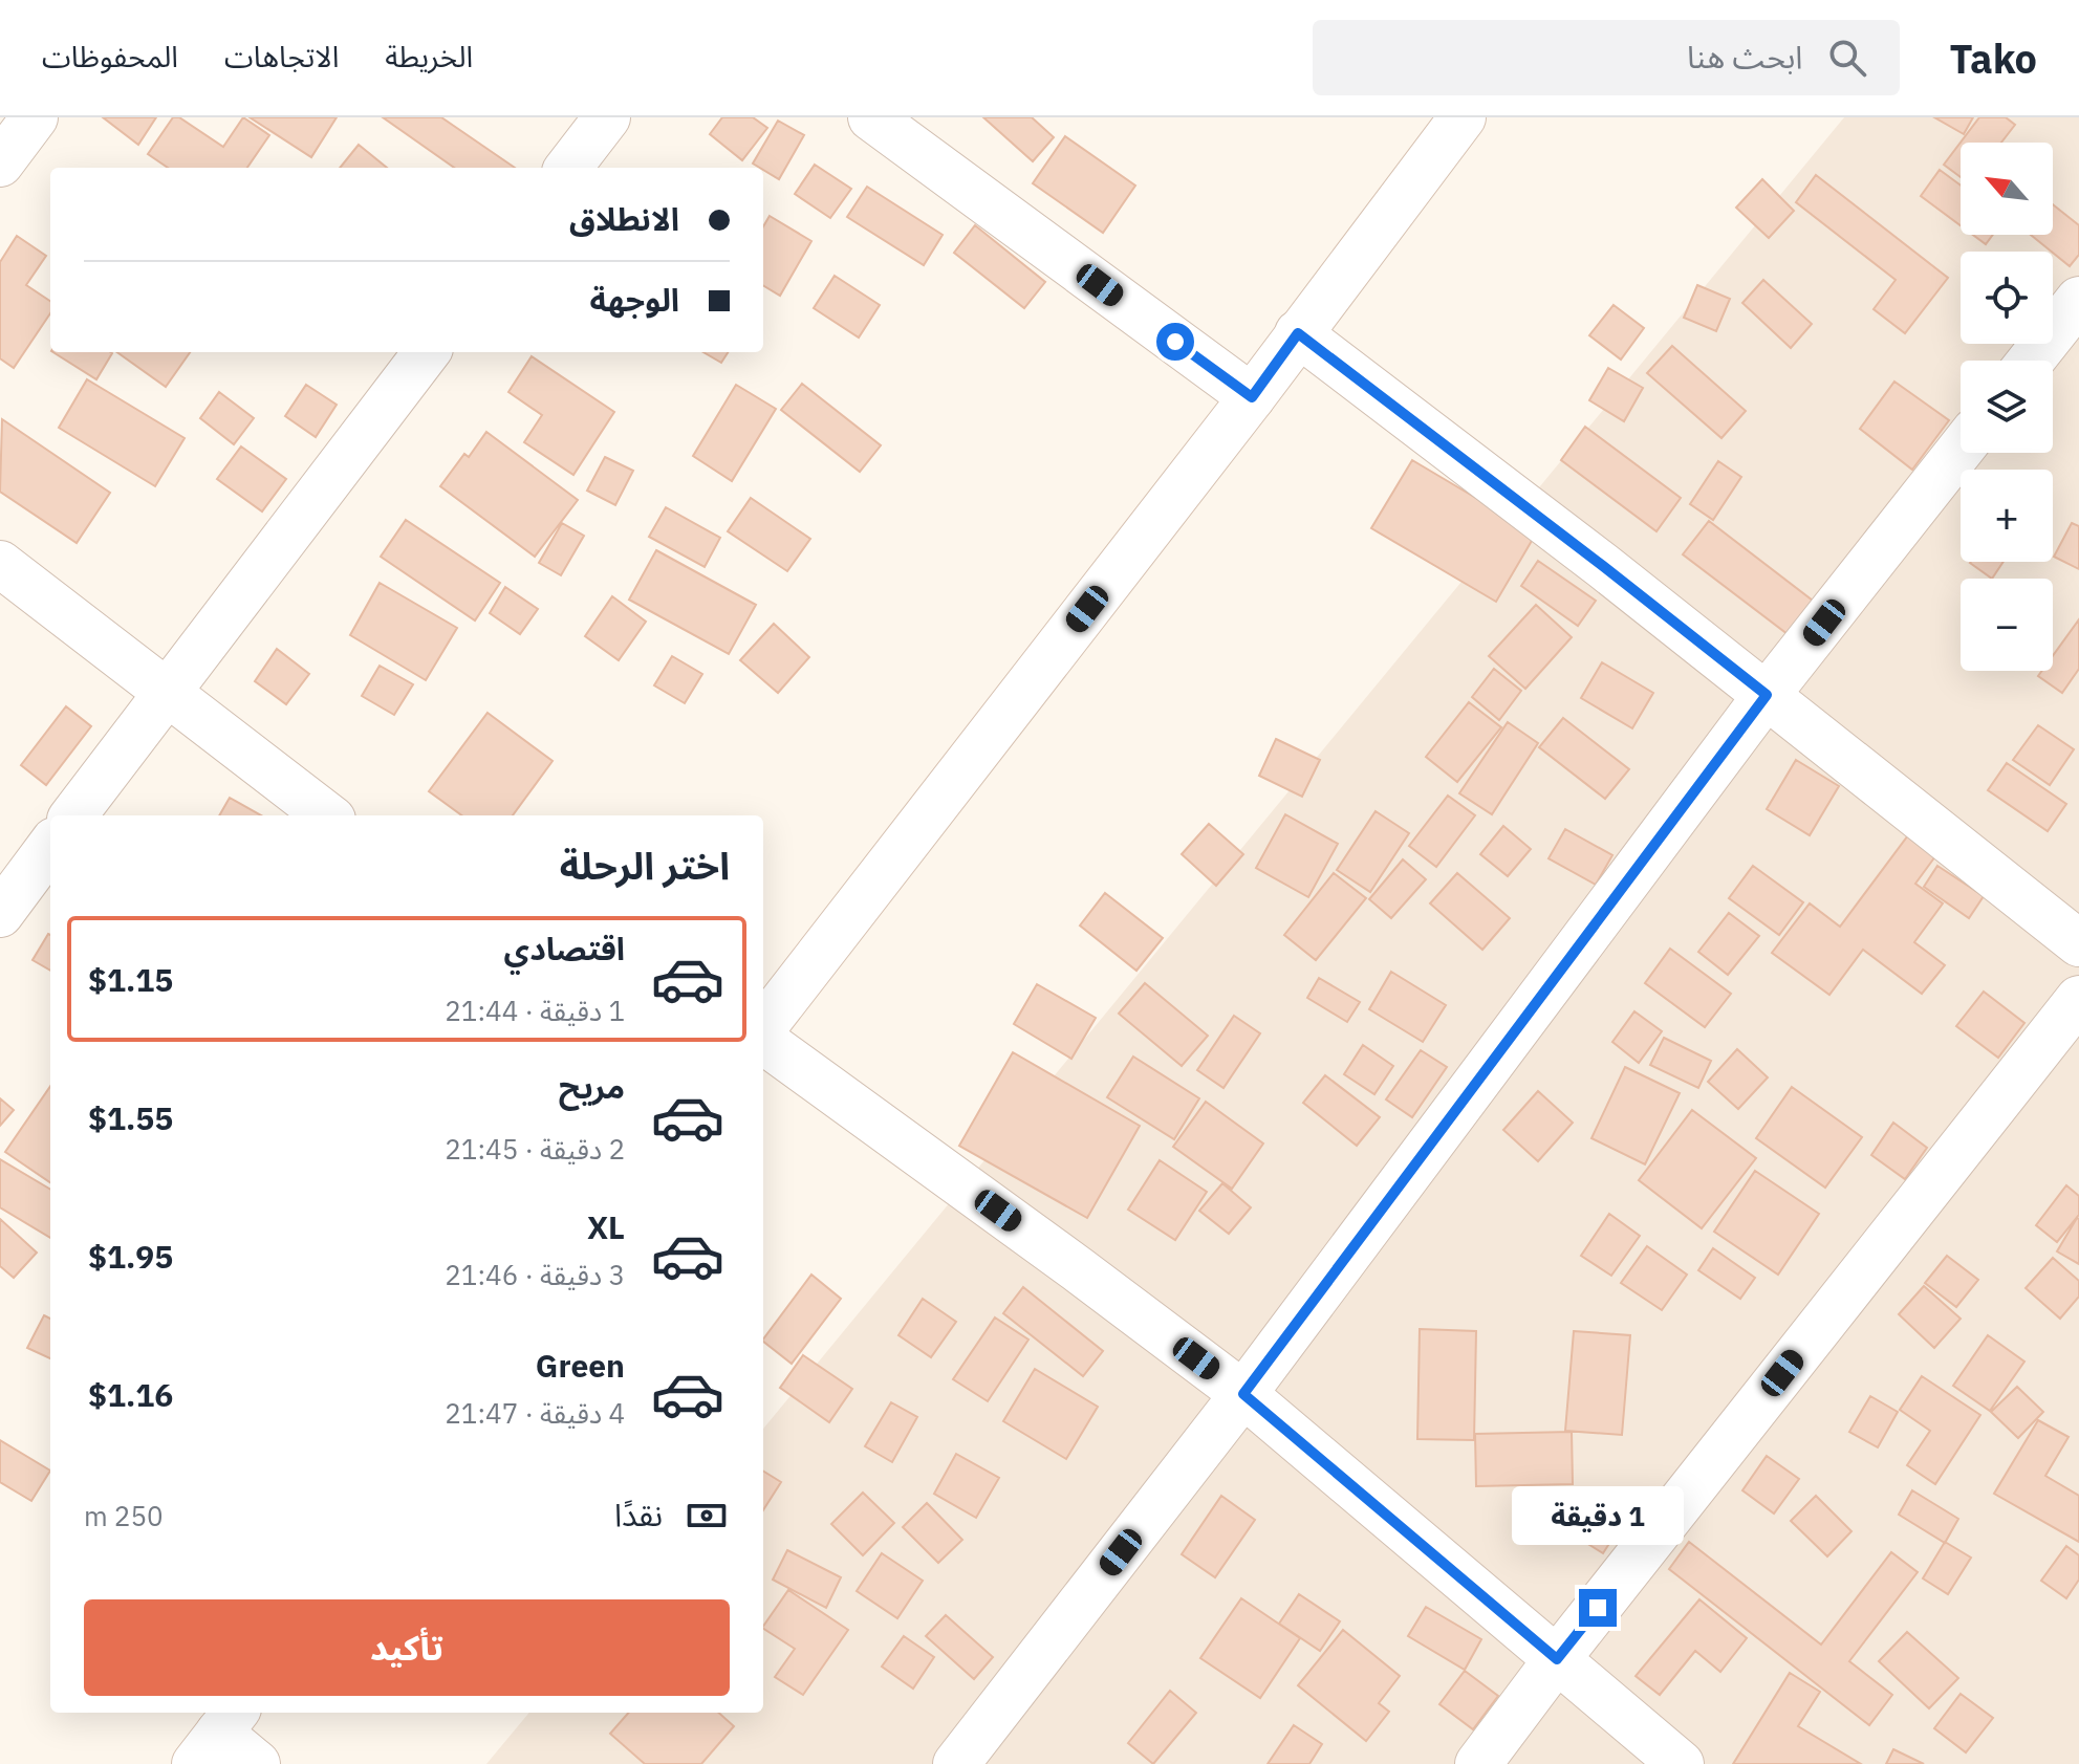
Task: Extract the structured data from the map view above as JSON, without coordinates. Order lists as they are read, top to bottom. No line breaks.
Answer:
{"north":"top left","page":{"header":"Tako","search":"ابحث هنا","nav":["الخريطة","الاتجاهات","المحفوظات"],"map_buttons":["+","−"],"banner":["الانطلاق","الوجهة"],"heading":"اختر الرحلة","list":[{"name":"اقتصادي","note":"1 دقيقة · 21:44","value":"$1.15"},{"name":"مريح","note":"2 دقيقة · 21:45","value":"$1.55"},{"name":"XL","note":"3 دقيقة · 21:46","value":"$1.95"},{"name":"Green","note":"4 دقيقة · 21:47","value":"$1.16"}],"pay":["نقدًا","250 m"],"bubble":"1 دقيقة","buttons":"تأكيد"}}
